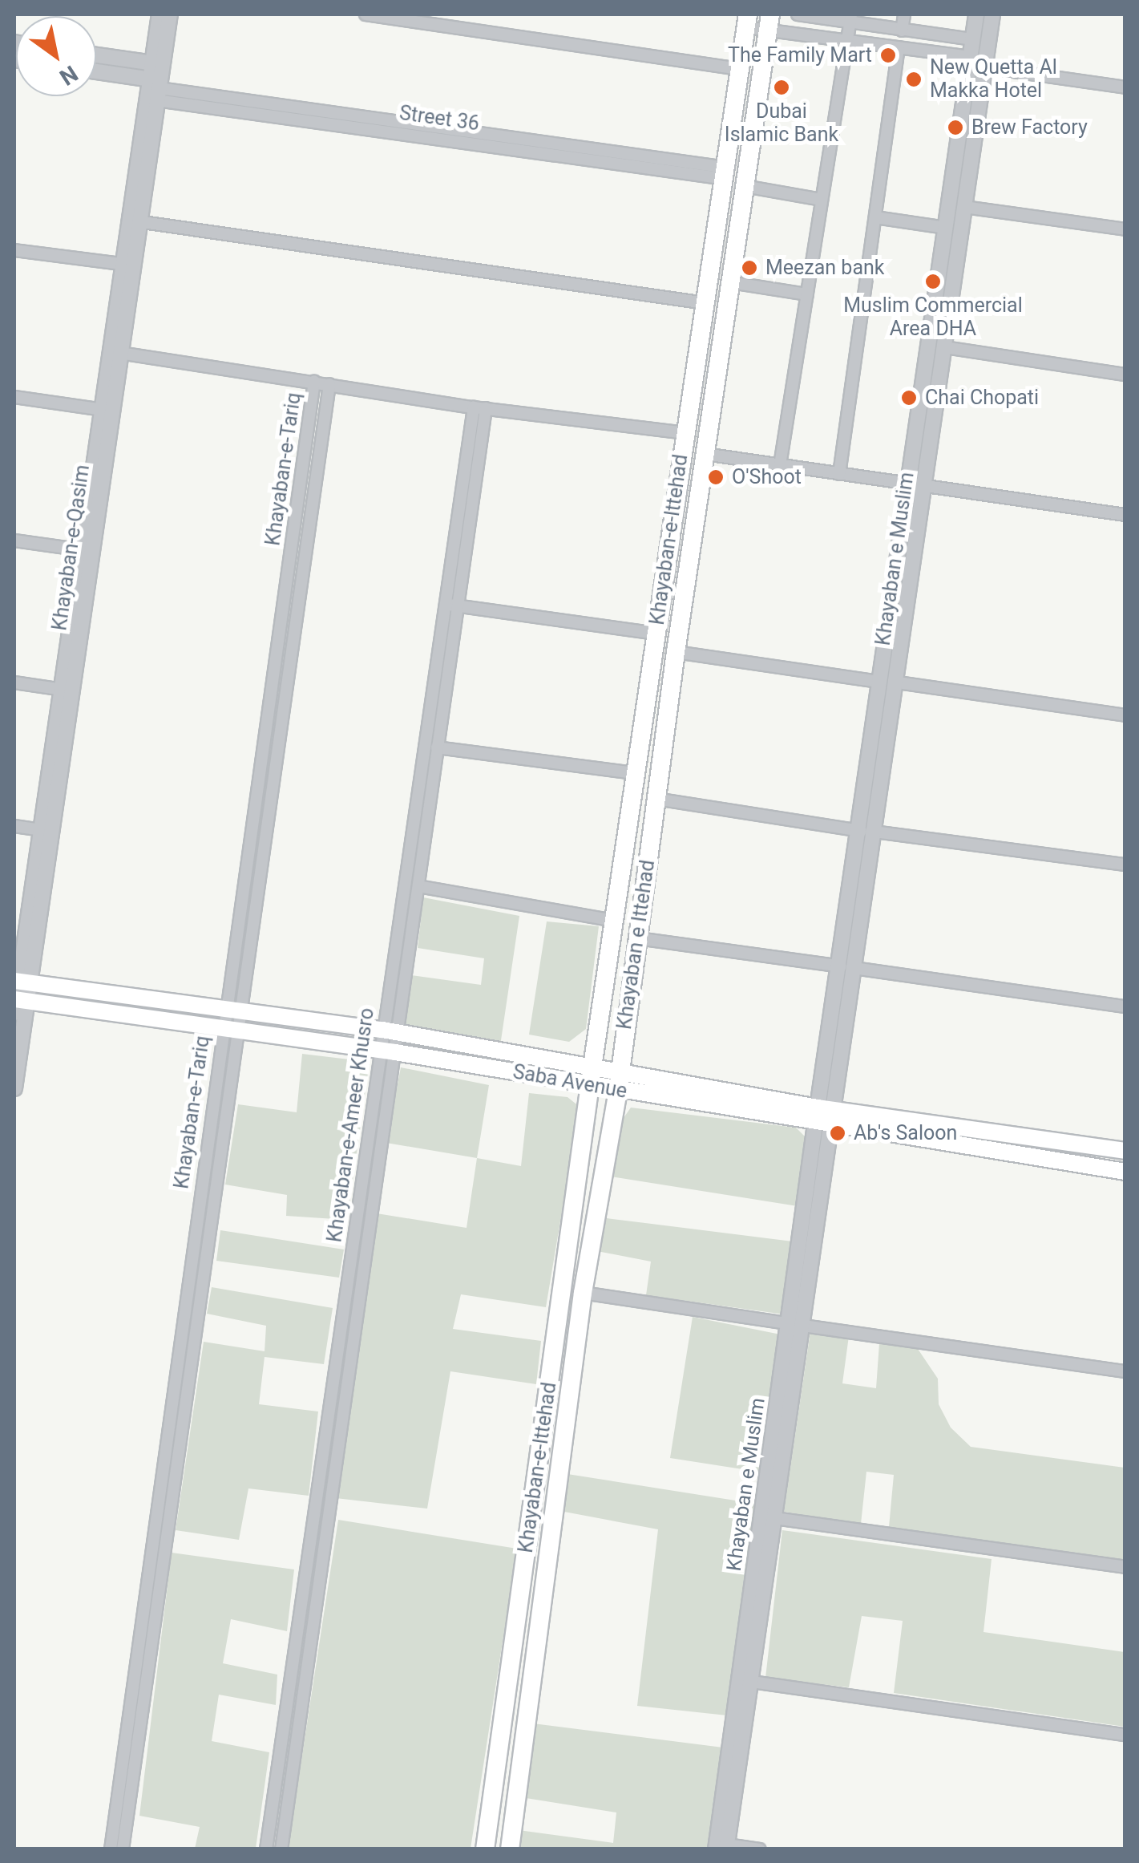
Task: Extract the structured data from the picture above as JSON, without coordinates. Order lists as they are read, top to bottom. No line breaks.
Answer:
{"streets":{"main road":["Khayaban-e-Ittehad","Khayaban e Ittehad","Saba Avenue"],"street":["Street 36","Khayaban-e-Tariq","Khayaban-e-Qasim","Khayaban e Muslim","Khayaban-e-Ameer Khusro"]},"crossings":[["Street 36","Khayaban-e-Ittehad"],["Street 36","Khayaban-e-Qasim"],["Khayaban-e-Tariq","Saba Avenue"],["Khayaban-e-Ittehad","Khayaban e Ittehad"],["Khayaban-e-Ittehad","Saba Avenue"],["Khayaban-e-Qasim","Saba Avenue"],["Khayaban e Muslim","Saba Avenue"],["Khayaban e Ittehad","Saba Avenue"],["Saba Avenue","Khayaban-e-Ameer Khusro"]],"places":["The Family Mart","New Quetta Al Makka Hotel","Dubai Islamic Bank","Brew Factory","Meezan bank","Muslim Commercial Area DHA","Chai Chopati","O'Shoot","Ab's Saloon"],"north":"bottom right"}
